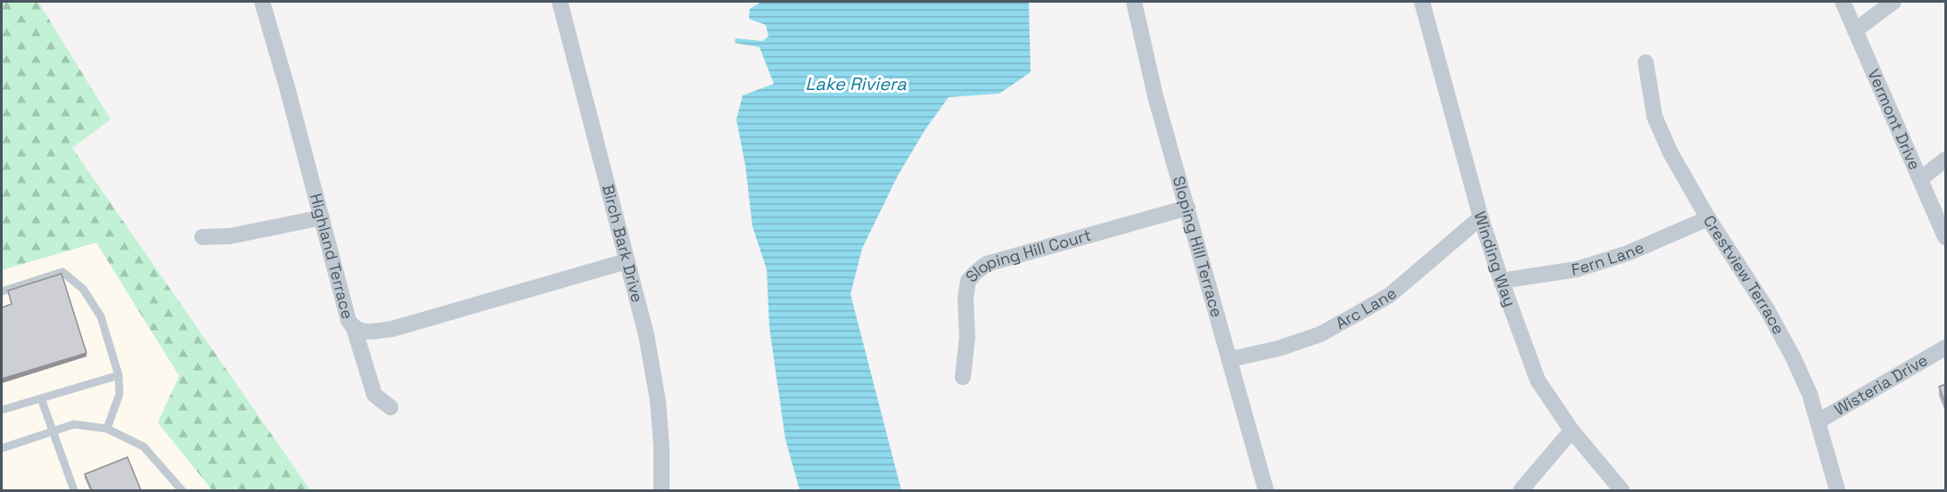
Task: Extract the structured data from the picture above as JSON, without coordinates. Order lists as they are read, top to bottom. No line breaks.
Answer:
{"streets":{"street":["Vermont Drive","Birch Bark Drive","Sloping Hill Terrace","Highland Terrace","Fern Lane","Winding Way","Sloping Hill Court","Crestview Terrace","Arc Lane","Wisteria Drive"]},"crossings":[["Birch Bark Drive","Highland Terrace"],["Sloping Hill Terrace","Sloping Hill Court"],["Sloping Hill Terrace","Arc Lane"],["Fern Lane","Winding Way"],["Fern Lane","Crestview Terrace"],["Winding Way","Arc Lane"],["Crestview Terrace","Wisteria Drive"]],"water":["Lake Riviera"]}
